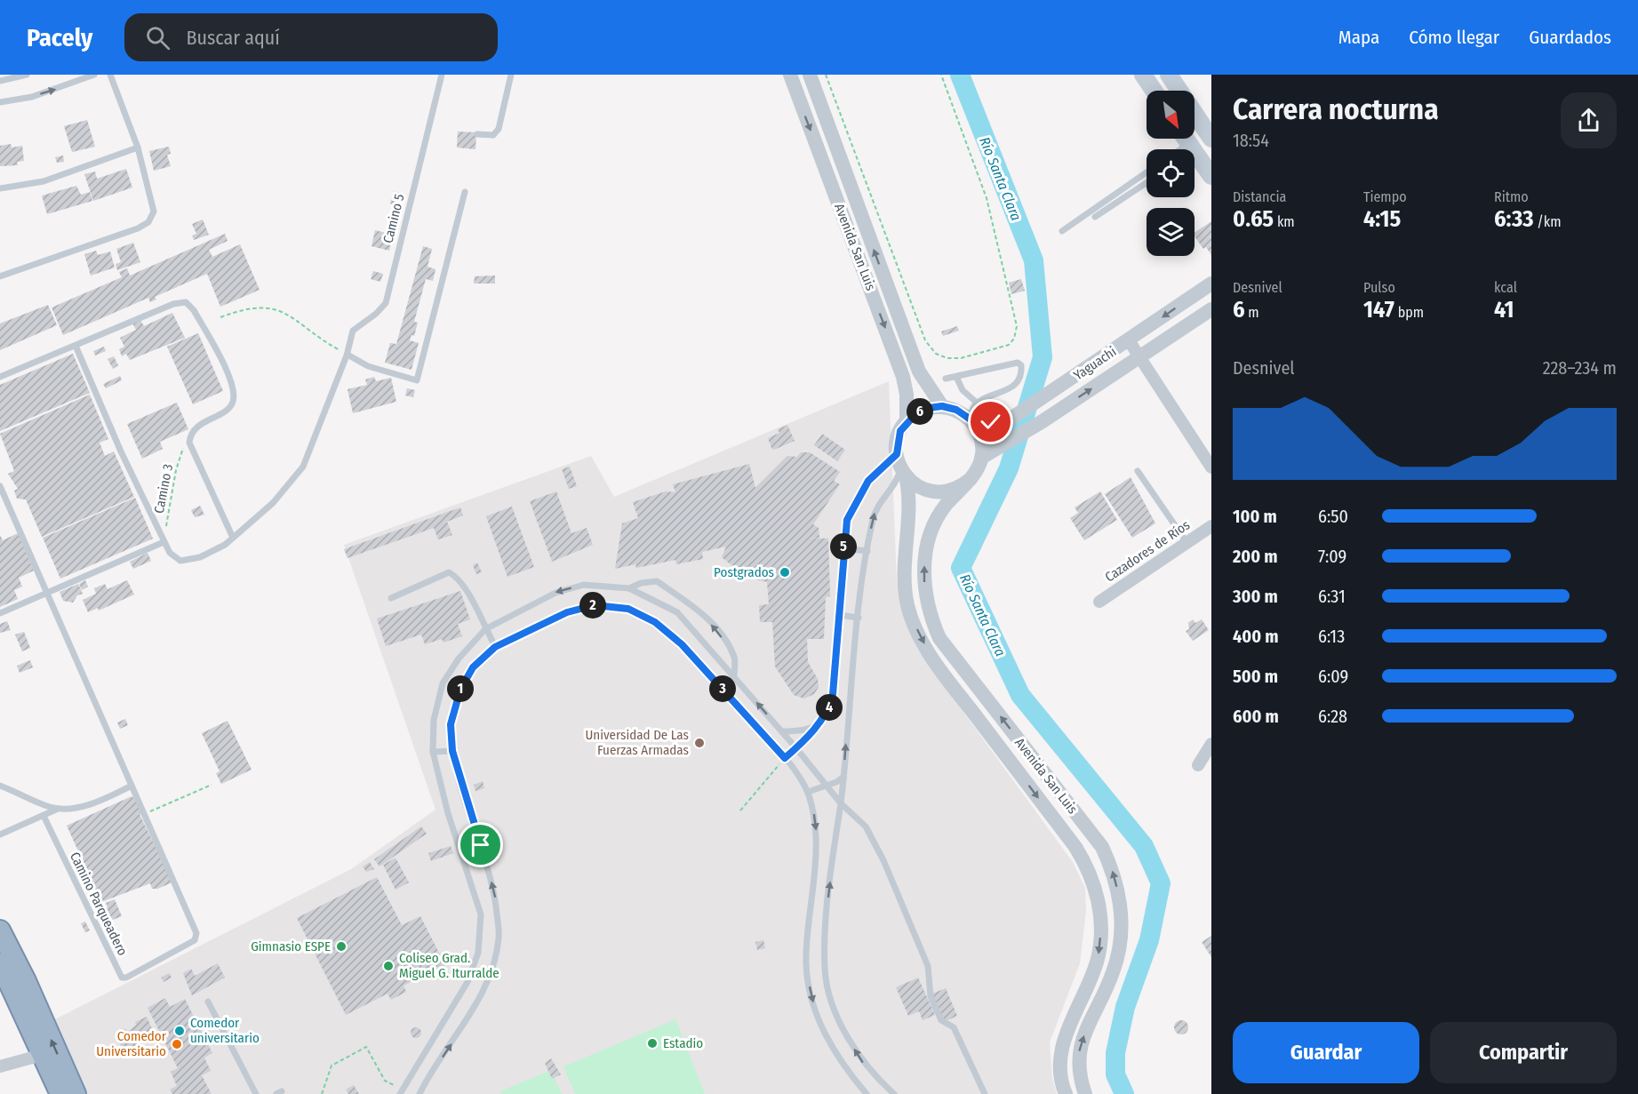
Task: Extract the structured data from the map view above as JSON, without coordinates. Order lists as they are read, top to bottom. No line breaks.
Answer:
{"streets":{"street":["Avenida San Luis","Yaguachi","Cazadores de Ríos"],"lane":["Camino 5","Camino Parqueadero"],"path":["Camino 3"]},"crossings":[["Camino 5","Camino 3"],["Avenida San Luis","Yaguachi"]],"water":["Río Santa Clara"],"places":["Postgrados","Universidad De Las Fuerzas Armadas","Gimnasio ESPE","Coliseo Grad. Miguel G. Iturralde","Comedor universitario","Estadio","Comedor Universitario"],"north":"bottom right","page":{"header":"Pacely","search":"Buscar aquí","nav":["Mapa","Cómo llegar","Guardados"],"heading":["Carrera nocturna","18:54"],"stats":[["Distancia","0.65 km"],["Tiempo","4:15"],["Ritmo","6:33 /km"],["Desnivel","6 m"],["Pulso","147 bpm"],["kcal","41"]],"chart":["Desnivel","228–234 m"],"pins":["6","5","2","1","3","4"],"list":[{"name":"100 m","note":"6:50"},{"name":"200 m","note":"7:09"},{"name":"300 m","note":"6:31"},{"name":"400 m","note":"6:13"},{"name":"500 m","note":"6:09"},{"name":"600 m","note":"6:28"}],"buttons":["Guardar","Compartir"]}}
